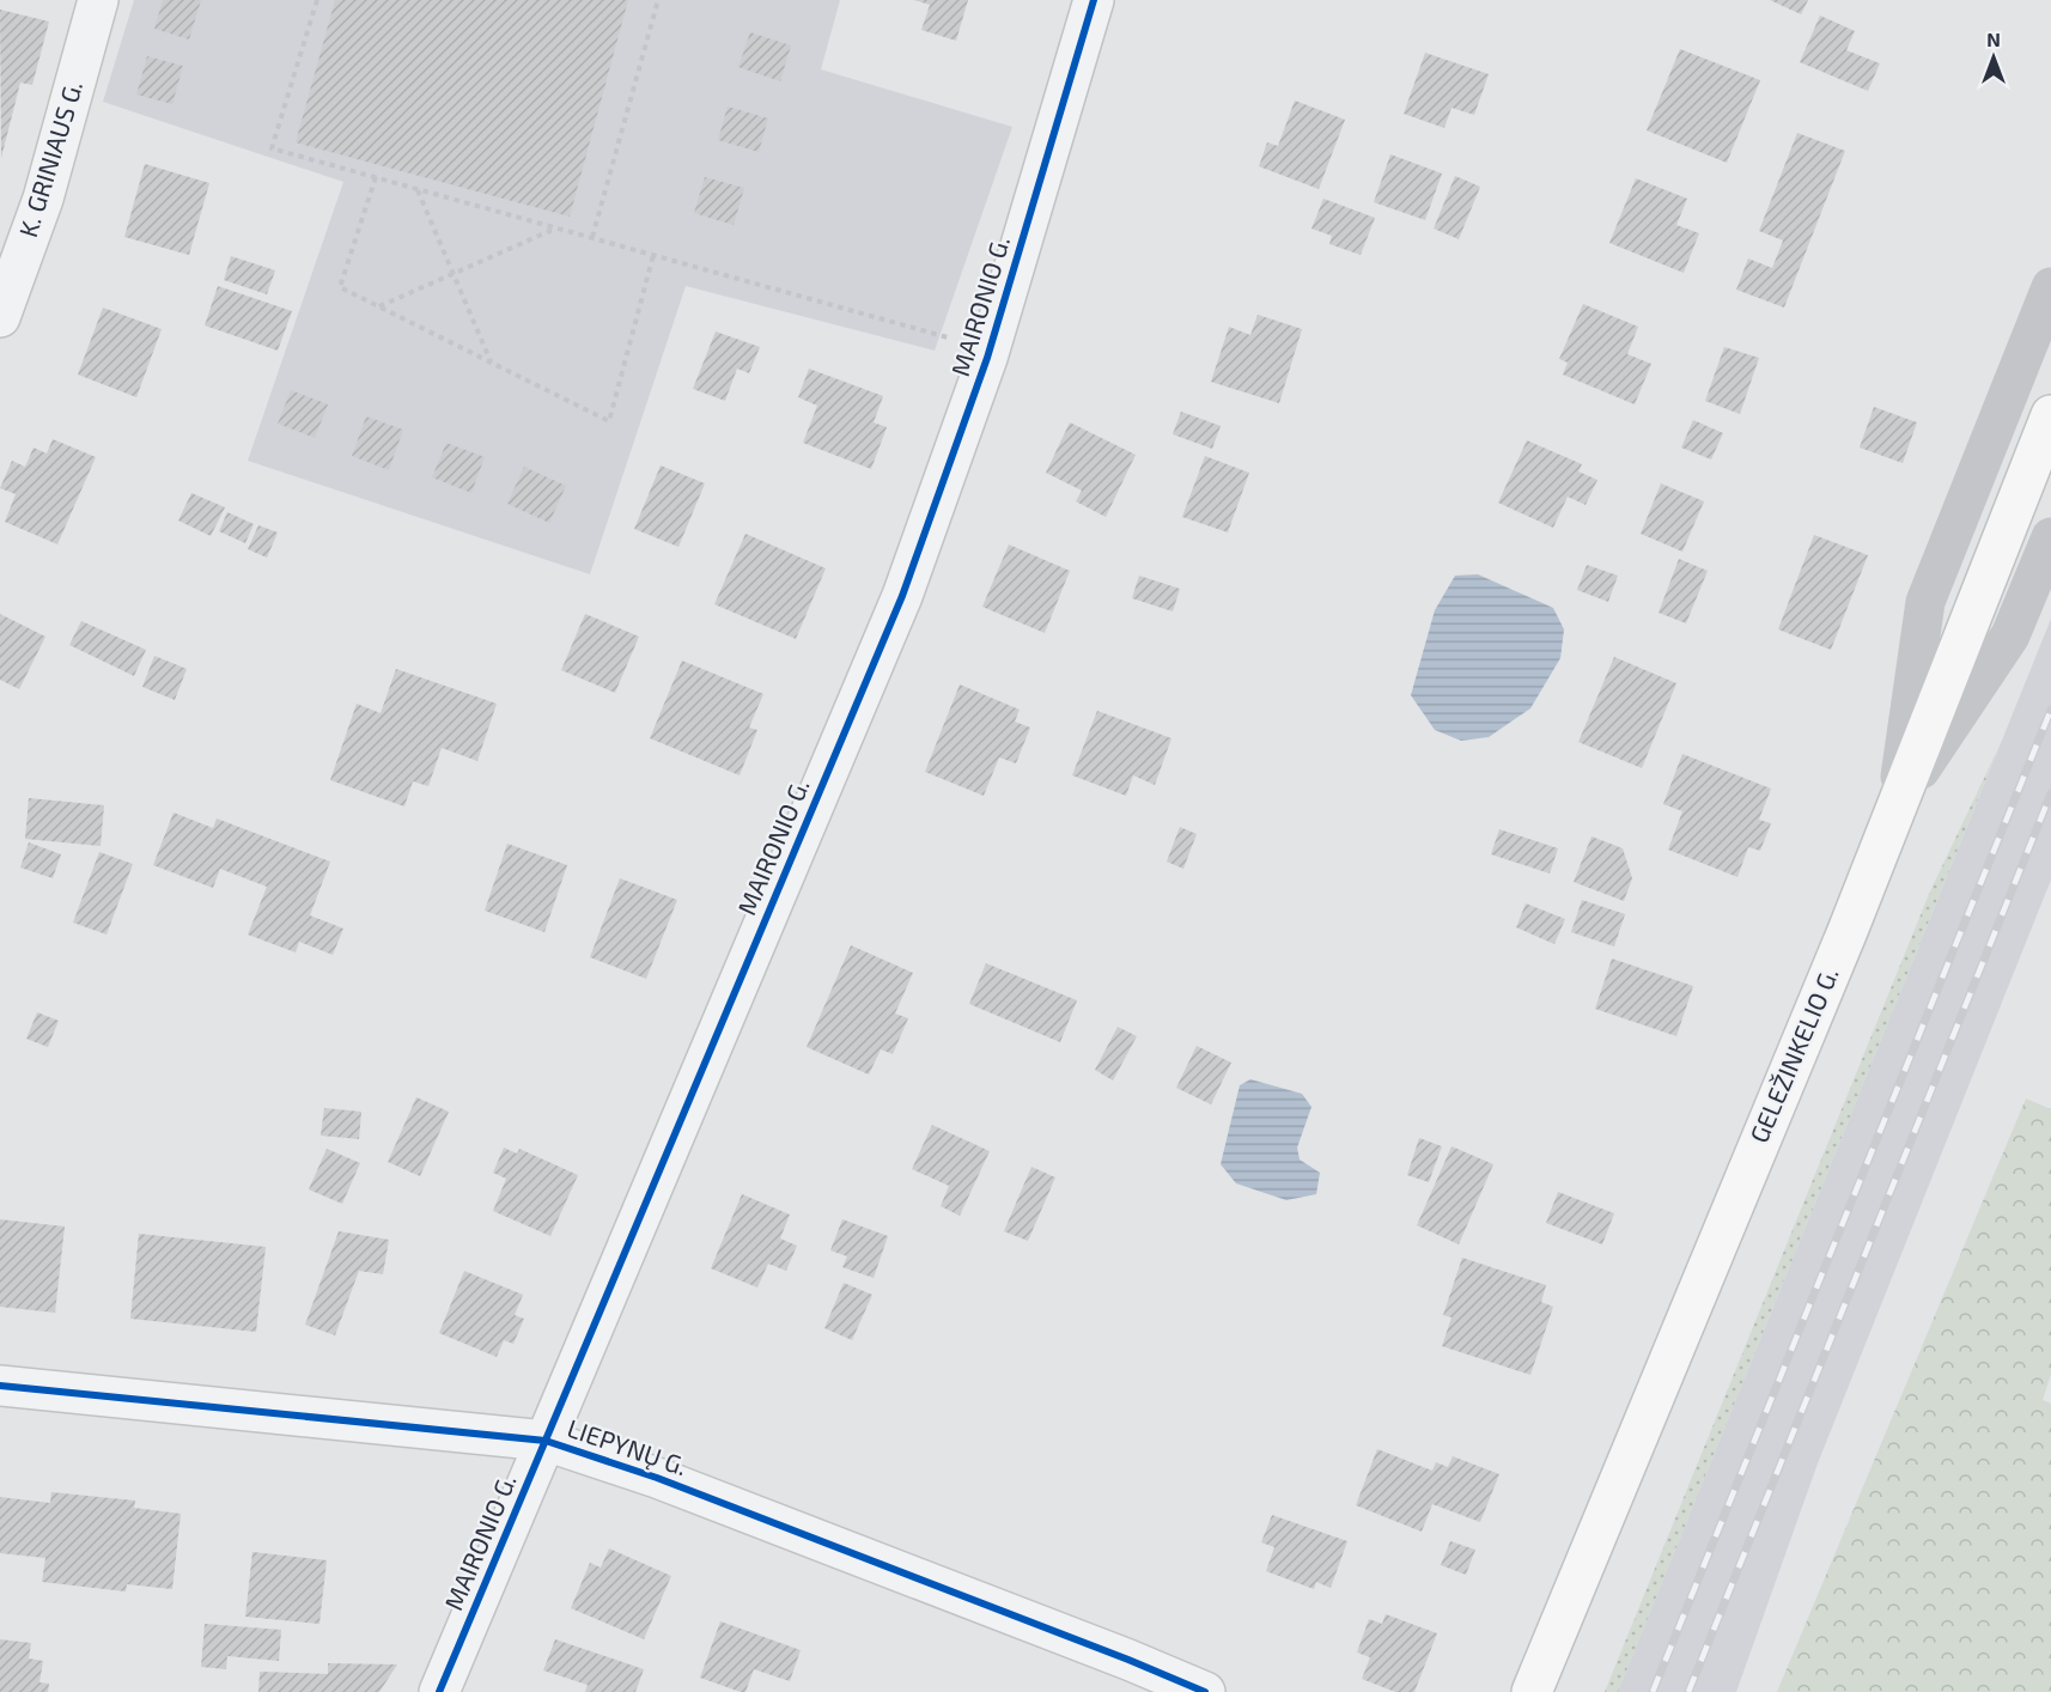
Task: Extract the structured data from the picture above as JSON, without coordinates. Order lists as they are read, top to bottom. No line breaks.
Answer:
{"streets":{"main road":["GELEŽINKELIO G."],"street":["K. GRINIAUS G.","MAIRONIO G.","LIEPYNŲ G."]},"crossings":[["MAIRONIO G.","LIEPYNŲ G."]],"north":"top"}
